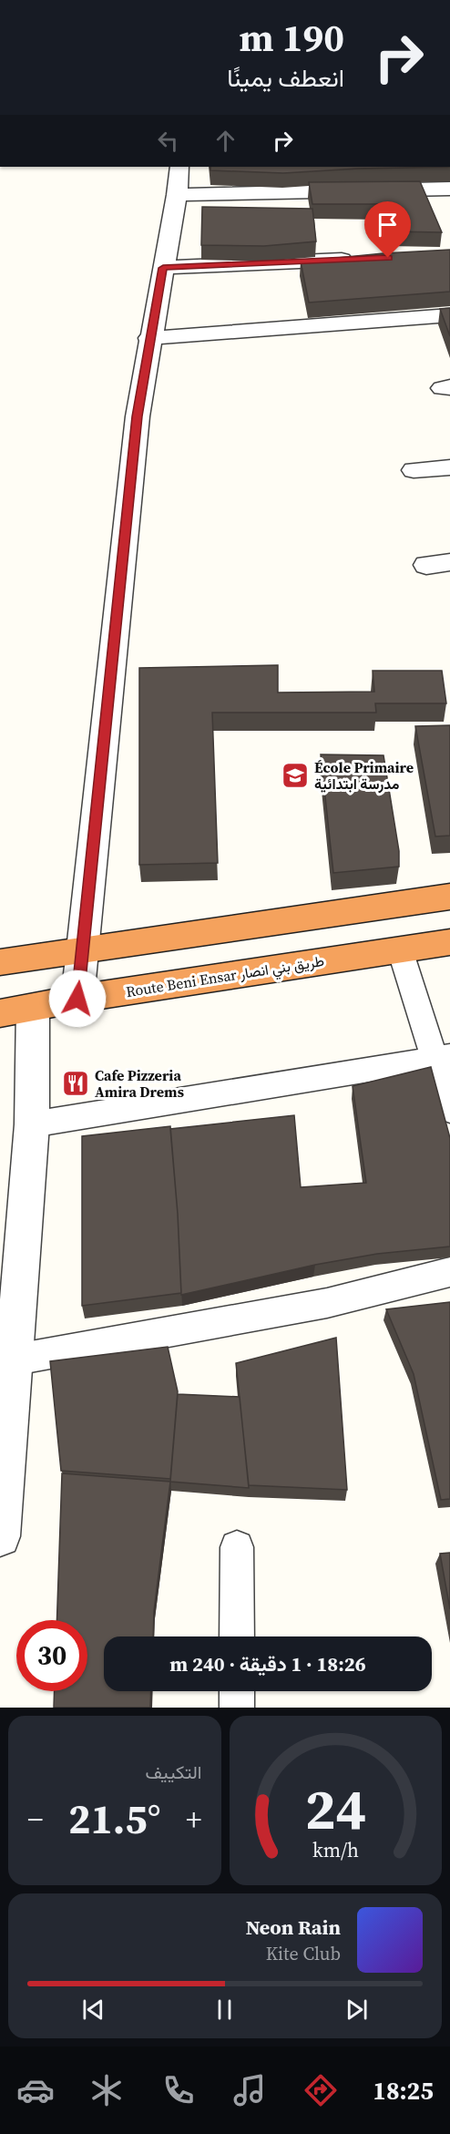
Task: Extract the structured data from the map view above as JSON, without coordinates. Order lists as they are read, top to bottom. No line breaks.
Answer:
{"streets":{"highway":["Route Beni Ensar طريق بني انصار"]},"places":{"school or university":["École Primaire مدرسة ابتدائية"],"restaurant":["Cafe Pizzeria Amira Drems"]},"page":{"turn":["190 m","انعطف يمينًا"],"limit":"30","trip":"18:26 · 1 دقيقة · 240 m","tile":"التكييف","heat":["−","21.5°","+"],"song":["Neon Rain","Kite Club"],"tabs":"18:25","gauge":["24","km/h"]}}
